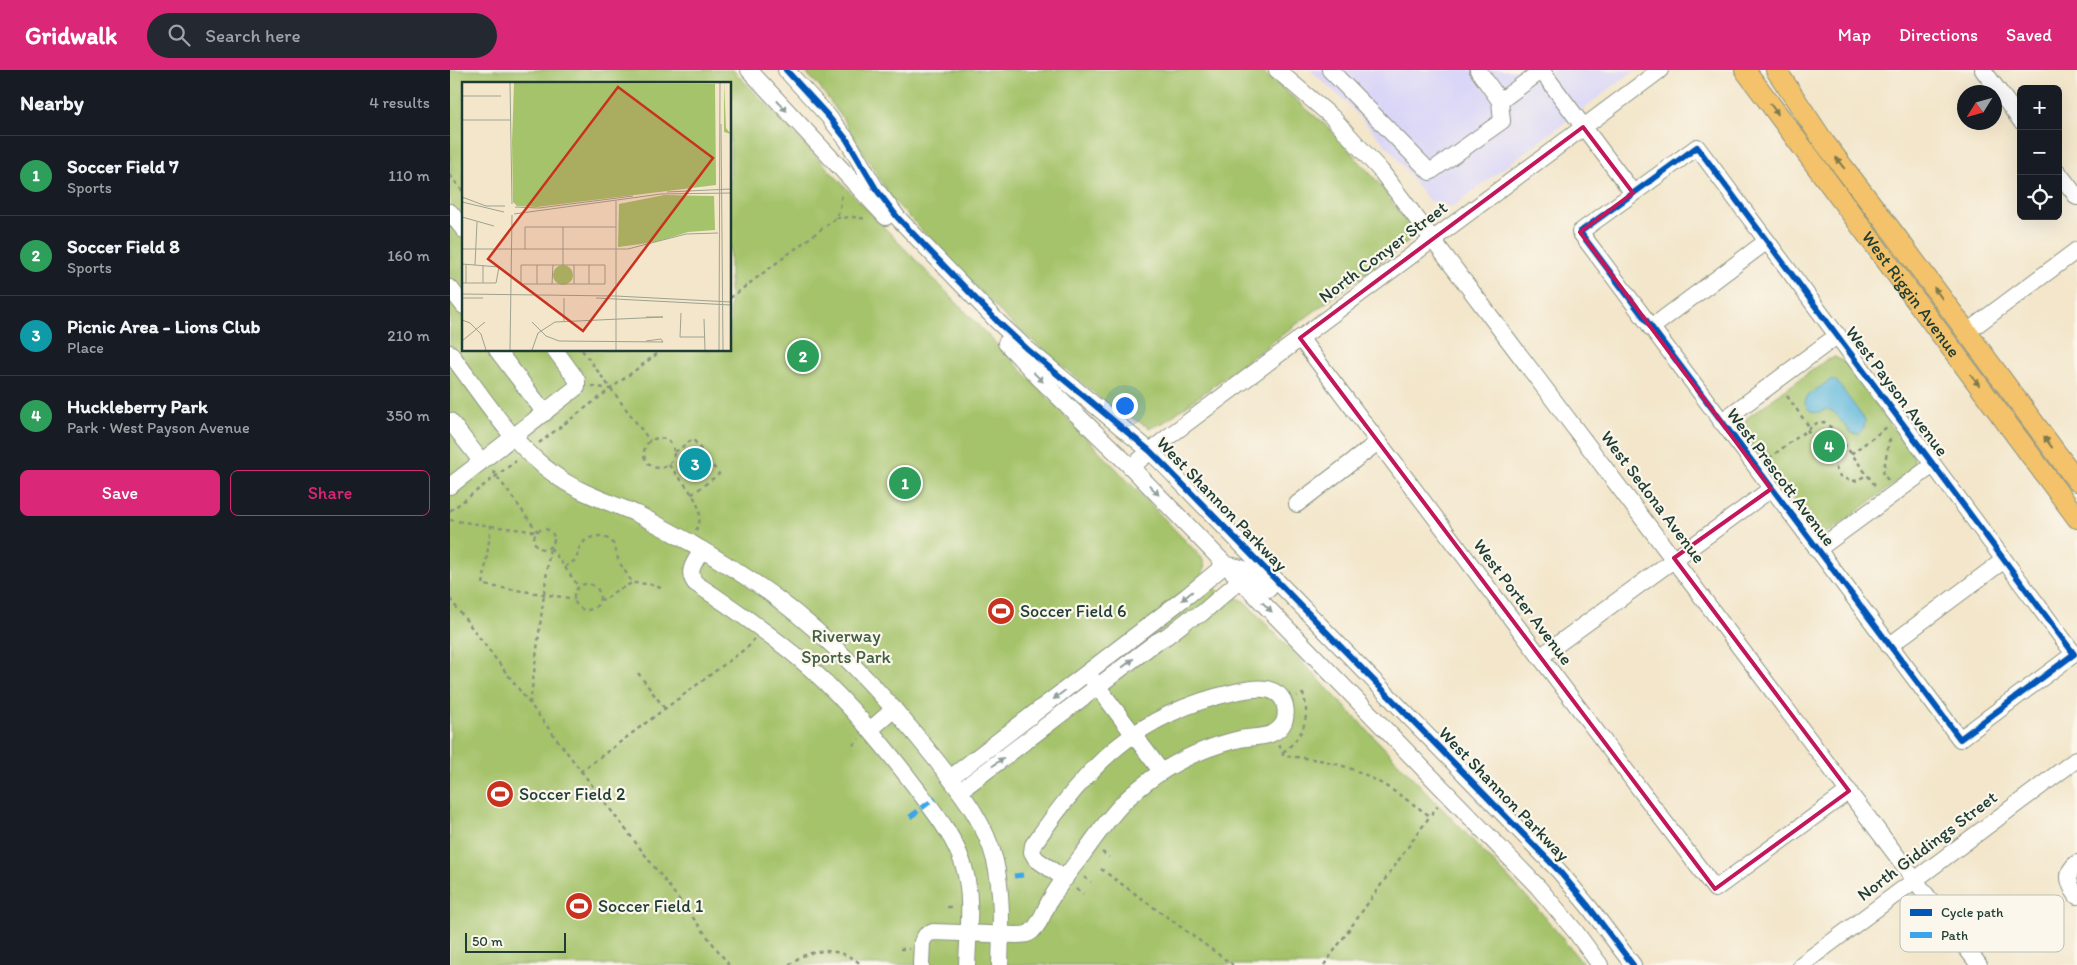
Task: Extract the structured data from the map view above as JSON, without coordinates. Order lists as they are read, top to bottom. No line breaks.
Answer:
{"streets":{"main road":["West Riggin Avenue"],"street":["North Conyer Street","West Payson Avenue","West Prescott Avenue","West Sedona Avenue","West Shannon Parkway","West Porter Avenue","North Giddings Street"]},"crossings":[["North Conyer Street","West Sedona Avenue"],["North Conyer Street","West Shannon Parkway"],["North Conyer Street","West Porter Avenue"],["West Payson Avenue","West Prescott Avenue"],["West Sedona Avenue","West Porter Avenue"],["West Sedona Avenue","North Giddings Street"]],"parks":["Riverway Sports Park"],"places":{"sports":["Soccer Field 6","Soccer Field 2","Soccer Field 1"]},"legend":["Cycle path","Path"],"scale_bar":"50 m","north":"bottom left","page":{"header":"Gridwalk","search":"Search here","nav":["Map","Directions","Saved"],"heading":["Nearby","4 results"],"map_buttons":["+","−"],"list":[{"mark":"1","name":"Soccer Field 7","note":"Sports","value":"110 m"},{"mark":"2","name":"Soccer Field 8","note":"Sports","value":"160 m"},{"mark":"3","name":"Picnic Area - Lions Club","note":"Place","value":"210 m"},{"mark":"4","name":"Huckleberry Park","note":"Park · West Payson Avenue","value":"350 m"}],"pins":["2","4","3","1"],"buttons":["Save","Share"],"scale":"50 m"}}
